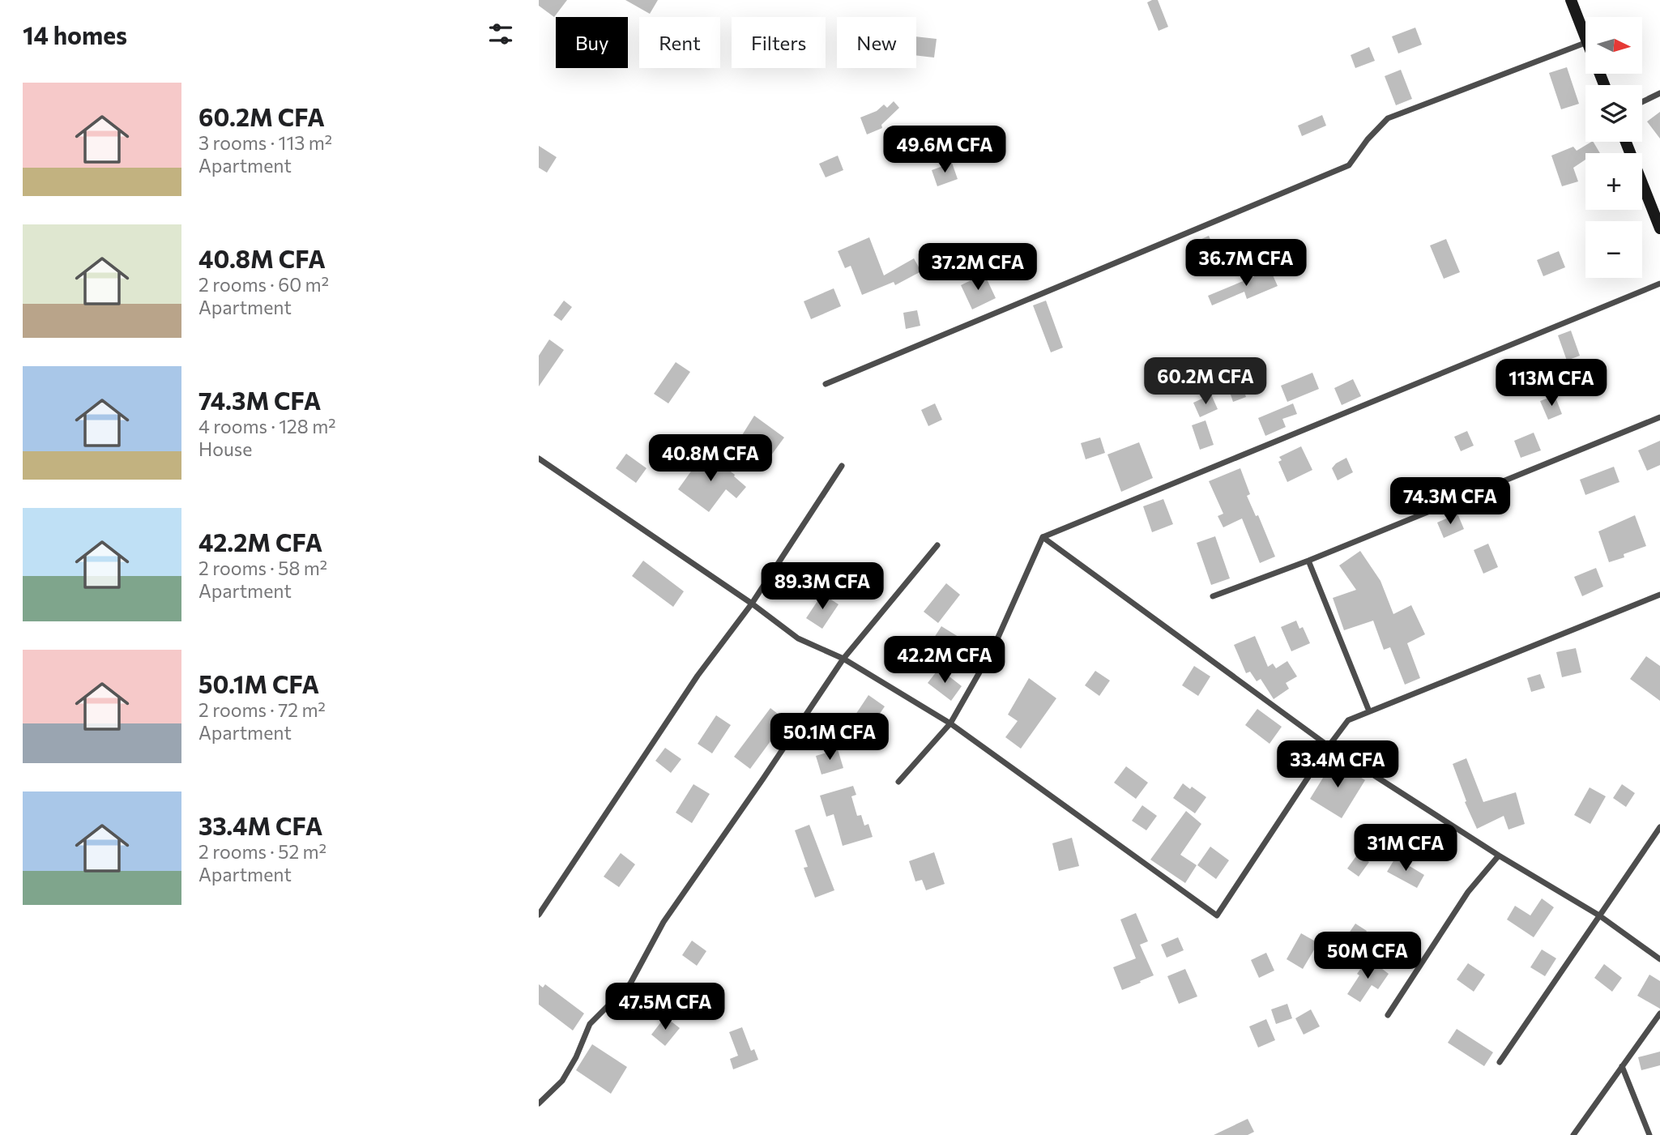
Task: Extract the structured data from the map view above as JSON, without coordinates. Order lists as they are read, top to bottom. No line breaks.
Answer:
{"north":"right","page":{"heading":"14 homes","map_buttons":["+","−"],"chip":["Buy","Rent","Filters","New"],"list":[{"name":"60.2M CFA","note":"3 rooms · 113 m² · Apartment"},{"name":"40.8M CFA","note":"2 rooms · 60 m² · Apartment"},{"name":"74.3M CFA","note":"4 rooms · 128 m² · House"},{"name":"42.2M CFA","note":"2 rooms · 58 m² · Apartment"},{"name":"50.1M CFA","note":"2 rooms · 72 m² · Apartment"},{"name":"33.4M CFA","note":"2 rooms · 52 m² · Apartment"}],"price":["49.6M CFA","36.7M CFA","37.2M CFA","60.2M CFA","113M CFA","40.8M CFA","74.3M CFA","89.3M CFA","42.2M CFA","50.1M CFA","33.4M CFA","31M CFA","50M CFA","47.5M CFA"]}}
